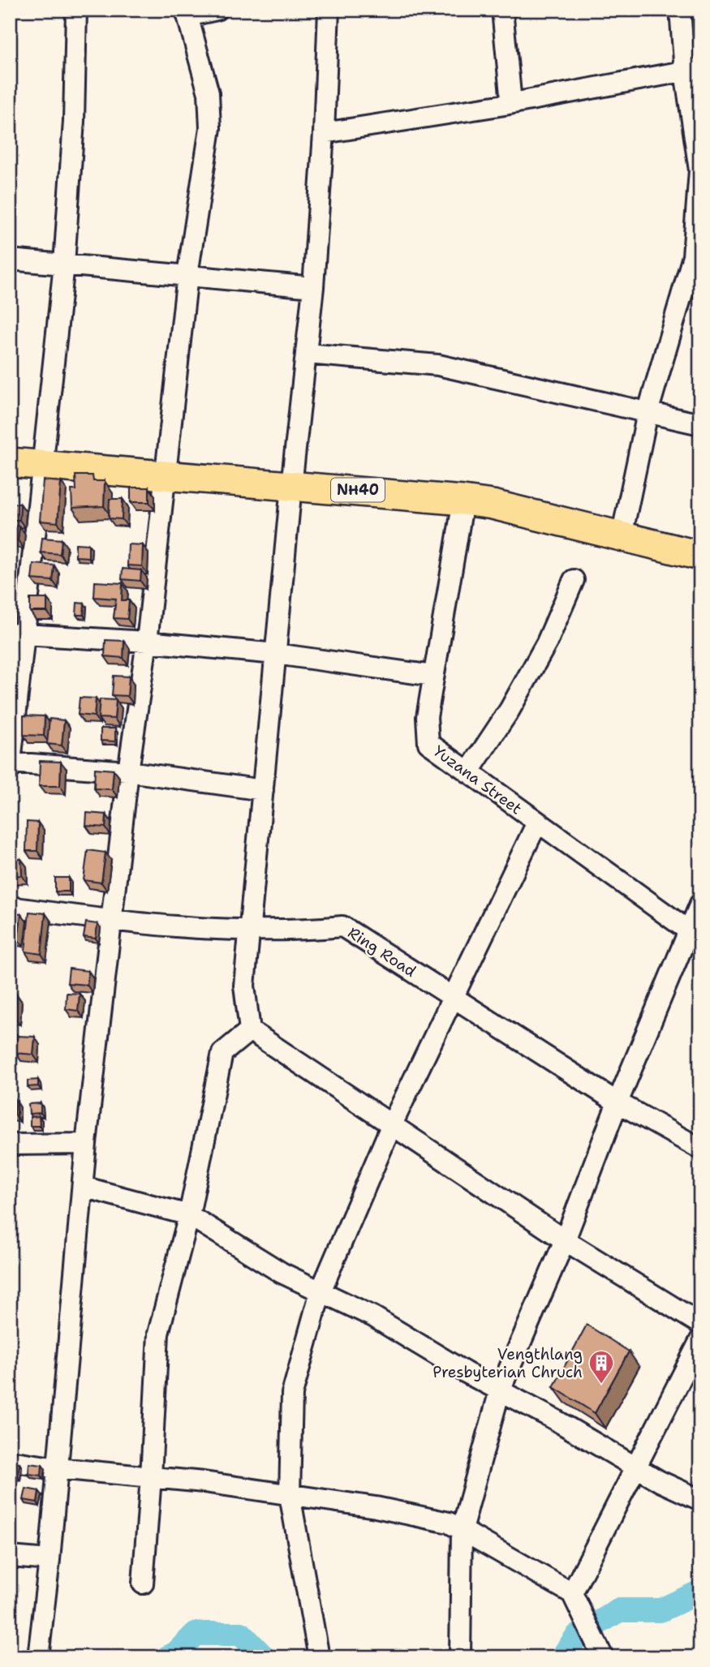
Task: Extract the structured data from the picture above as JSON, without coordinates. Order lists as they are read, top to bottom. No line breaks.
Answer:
{"streets":{"highway":["NH40"],"street":["Yuzana Street","Ring Road"]},"crossings":[["NH40","Yuzana Street"]],"places":{"building":["Vengthlang Presbyterian Chruch"]}}
